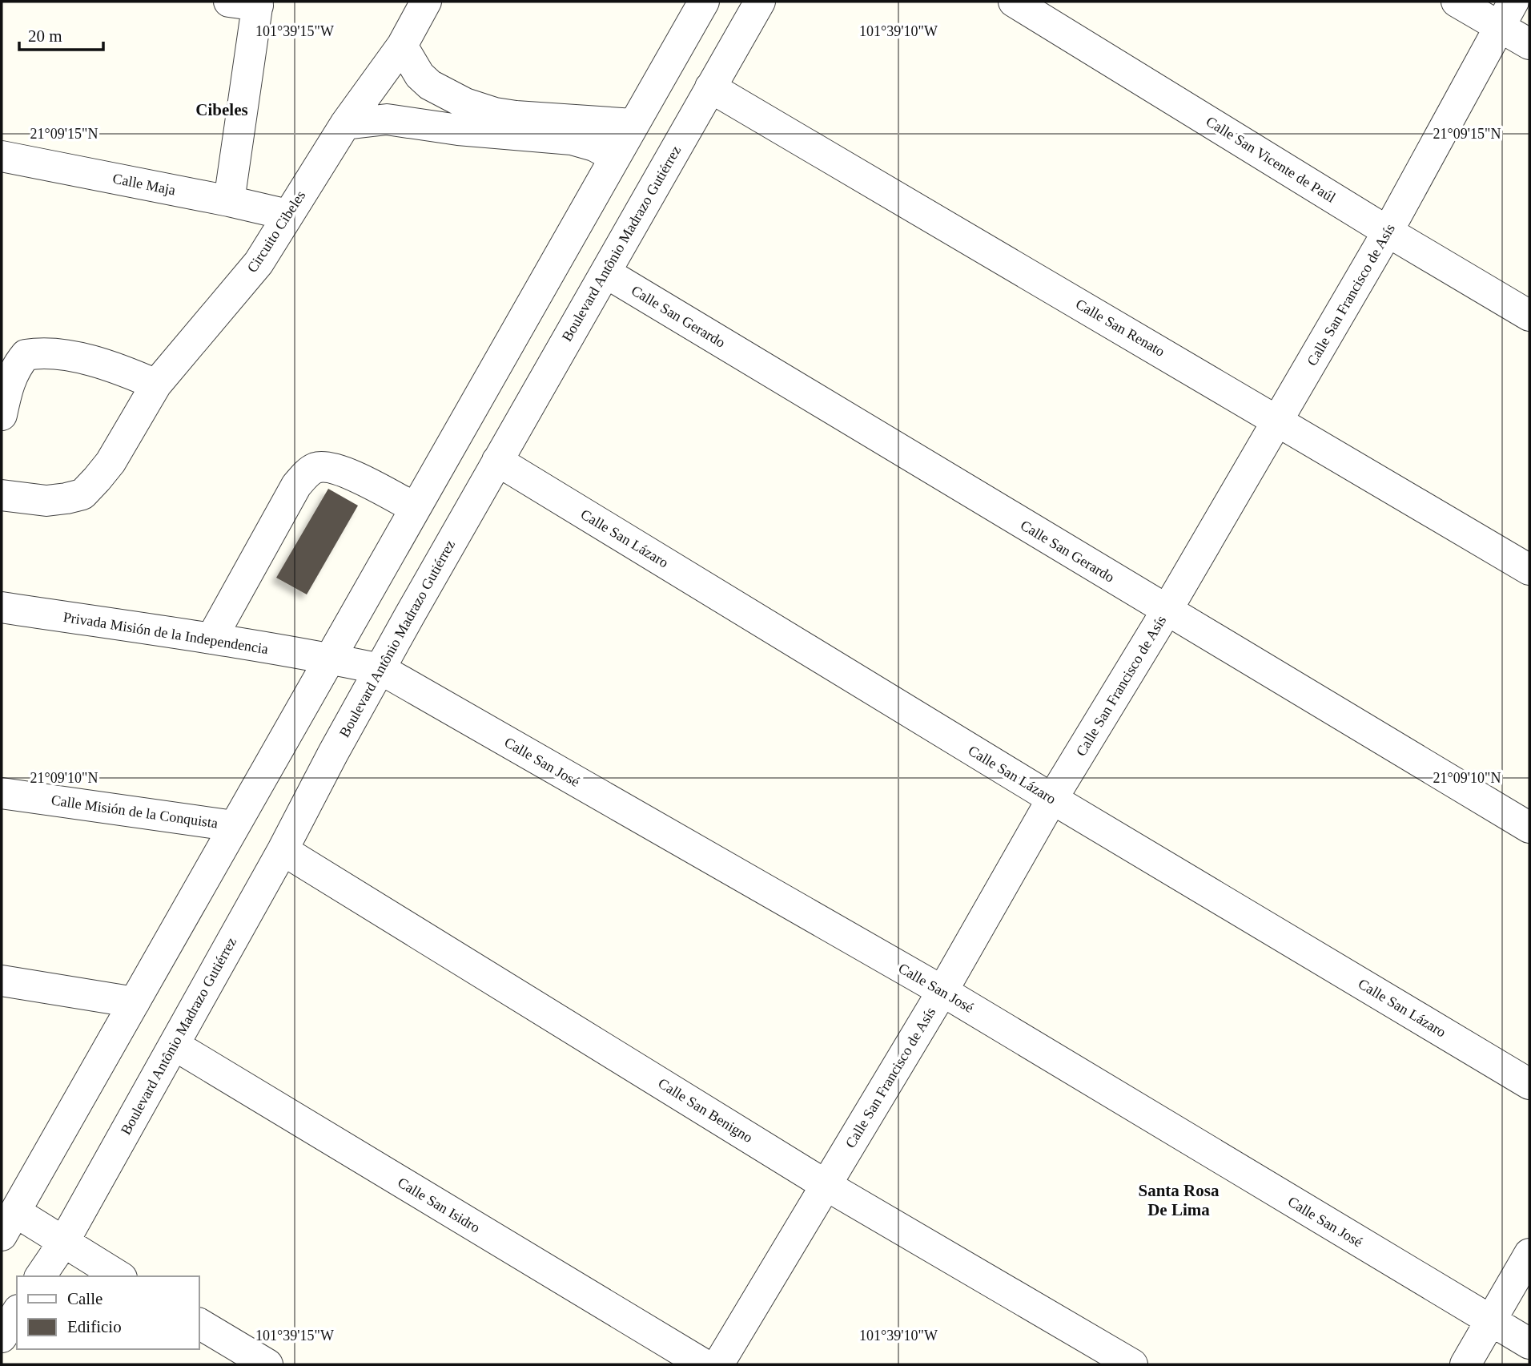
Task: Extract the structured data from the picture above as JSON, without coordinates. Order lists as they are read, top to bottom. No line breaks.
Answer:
{"streets":{"street":["Calle San Vicente de Paúl","Calle Maja","Circuito Cibeles","Boulevard Antônio Madrazo Gutiérrez","Calle San Francisco de Asís","Calle San Gerardo","Calle San Renato","Calle San Lázaro","Privada Misión de la Independencia","Calle San José","Calle Misión de la Conquista","Calle San Benigno","Calle San Isidro"]},"crossings":[["Calle San Vicente de Paúl","Calle San Francisco de Asís"],["Calle Maja","Circuito Cibeles"],["Boulevard Antônio Madrazo Gutiérrez","Calle San Gerardo"],["Boulevard Antônio Madrazo Gutiérrez","Calle San Renato"],["Boulevard Antônio Madrazo Gutiérrez","Calle San Lázaro"],["Boulevard Antônio Madrazo Gutiérrez","Calle San José"],["Boulevard Antônio Madrazo Gutiérrez","Calle San Benigno"],["Boulevard Antônio Madrazo Gutiérrez","Calle San Isidro"],["Calle San Francisco de Asís","Calle San Gerardo"],["Calle San Francisco de Asís","Calle San Renato"],["Calle San Francisco de Asís","Calle San Lázaro"],["Calle San Francisco de Asís","Calle San José"],["Calle San Francisco de Asís","Calle San Benigno"],["Privada Misión de la Independencia","Calle San José"]],"districts":["Cibeles","Santa Rosa De Lima"],"legend":["Calle","Edificio"],"scale_bar":"20 m","coordinates":["101°39'15\"W","101°39'10\"W","21°09'15\"N","21°09'10\"N"]}
